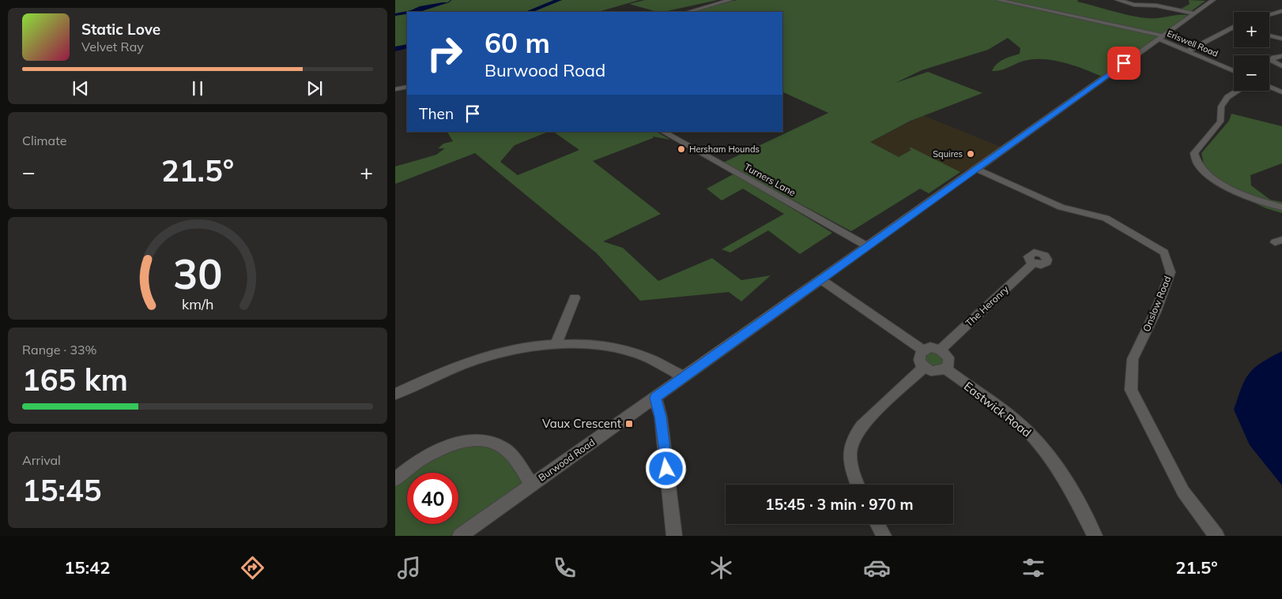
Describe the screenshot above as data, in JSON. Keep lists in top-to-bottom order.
{
  "streets": {
    "street": [
      "Eriswell Road",
      "Turners Lane",
      "Onslow Road",
      "The Heronry",
      "Eastwick Road",
      "Burwood Road"
    ]
  },
  "crossings": [
    ["Eriswell Road", "Burwood Road"],
    ["Turners Lane", "Burwood Road"],
    ["Onslow Road", "Burwood Road"],
    ["The Heronry", "Eastwick Road"]
  ],
  "places": {
    "other": ["Hersham Hounds", "Squires"],
    "transit": ["Vaux Crescent"]
  },
  "page": {
    "map_buttons": ["+", "−"],
    "turn": ["60 m", "Burwood Road"],
    "song": ["Static Love", "Velvet Ray"],
    "then": "Then",
    "tile": [
      "Climate",
      ["Range · 33%", "165 km"],
      ["Arrival", "15:45"]
    ],
    "heat": ["−", "21.5°", "+"],
    "limit": "40",
    "trip": "15:45 · 3 min · 970 m",
    "tabs": ["15:42", "21.5°"],
    "gauge": ["30", "km/h"]
  }
}
